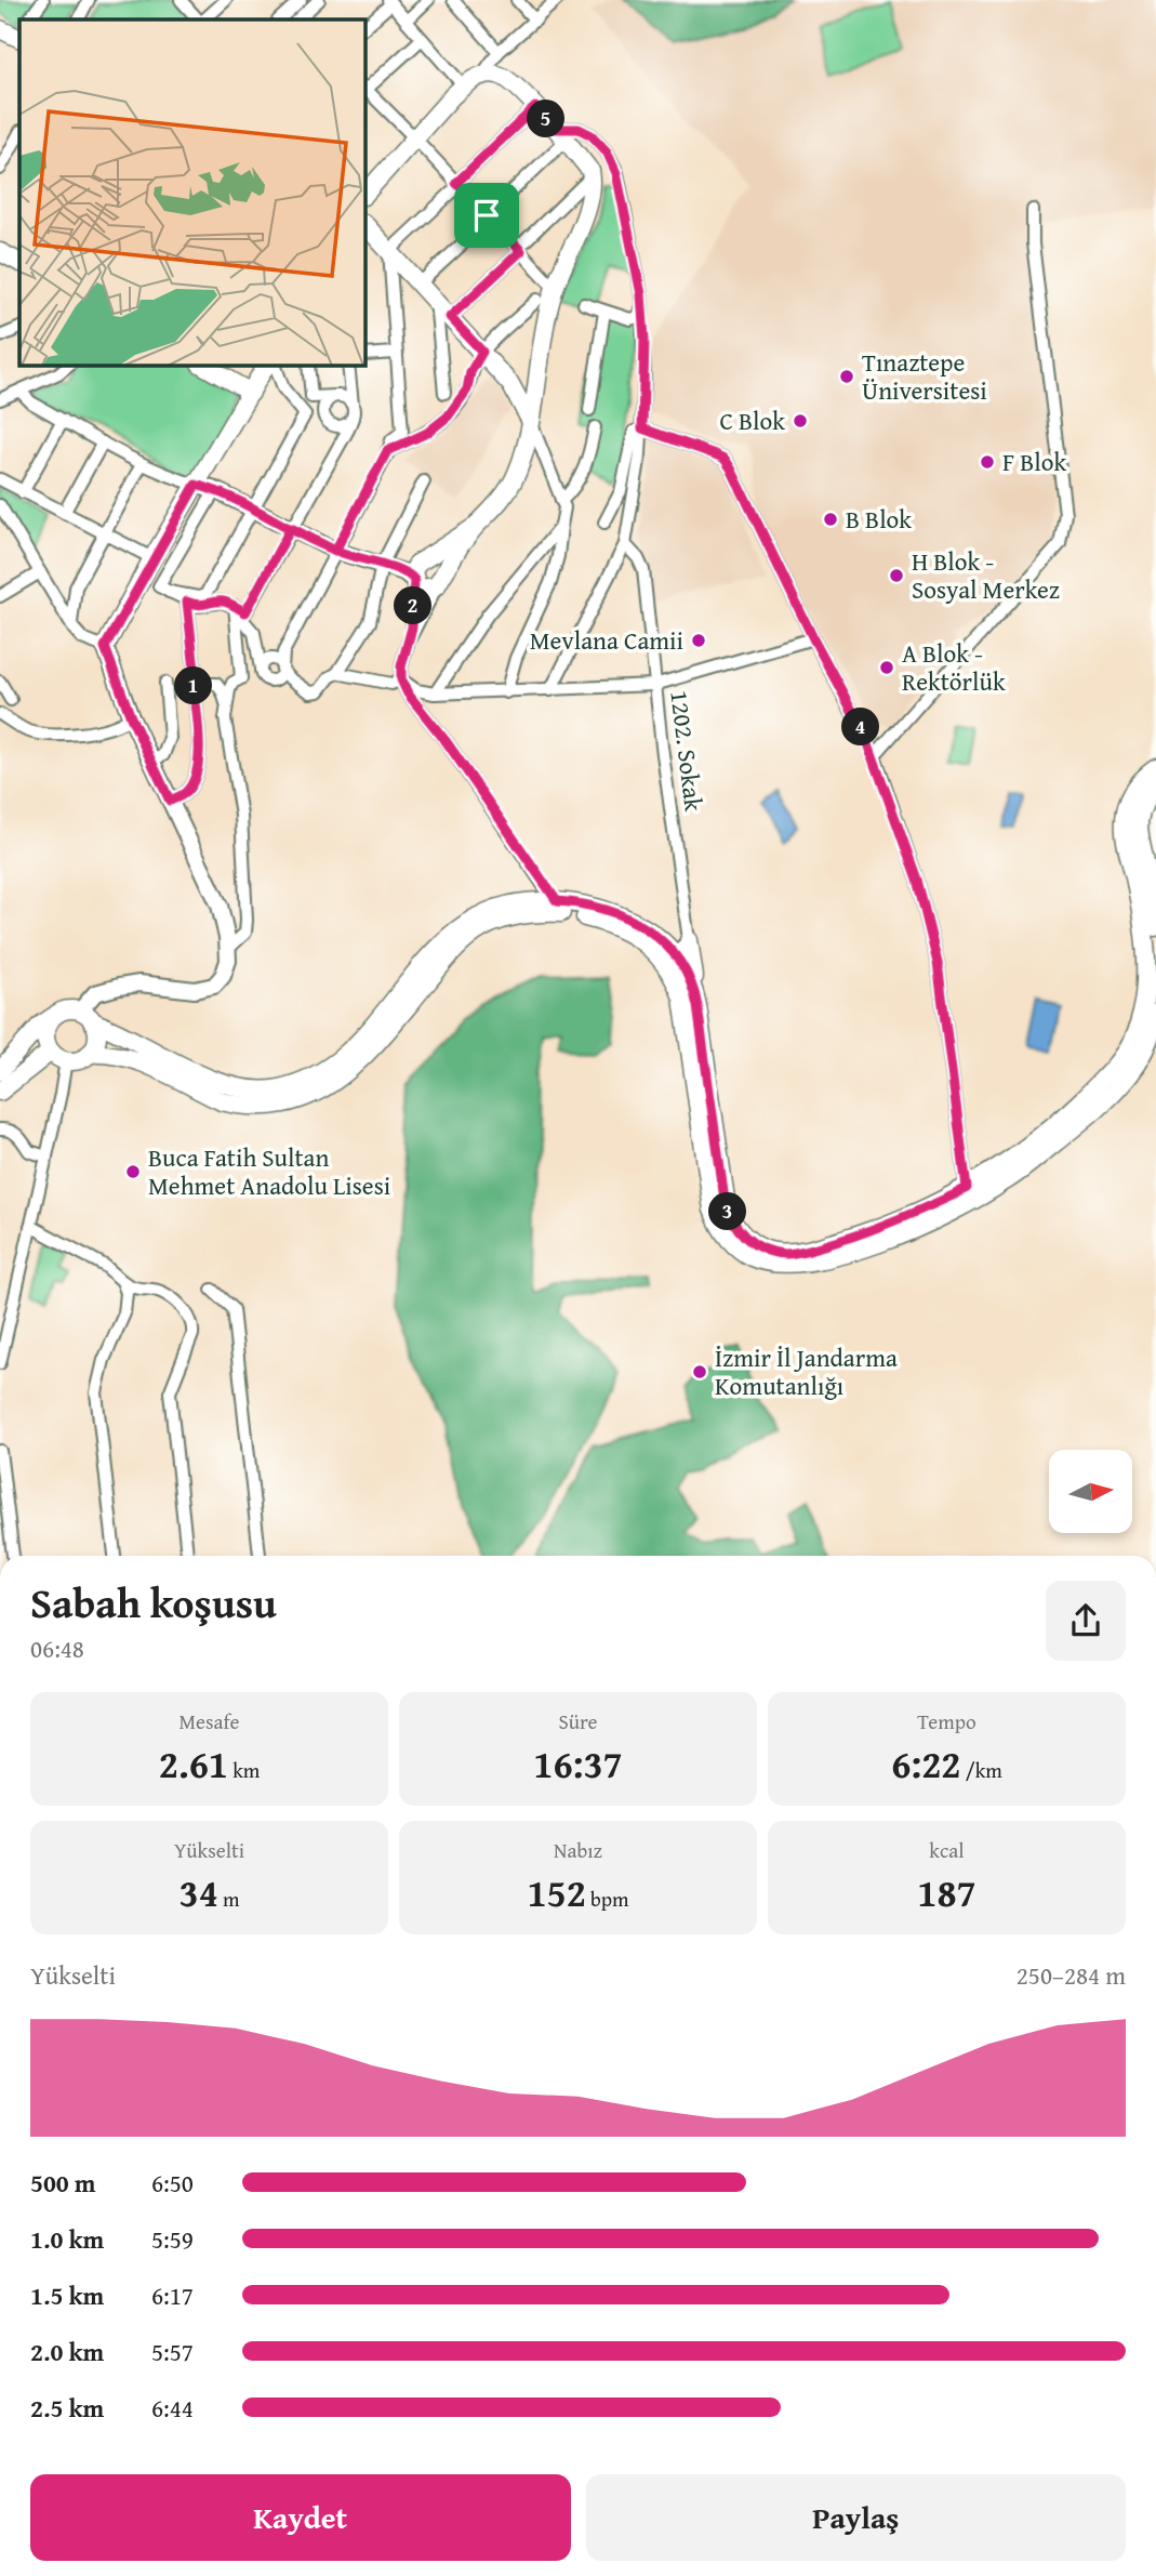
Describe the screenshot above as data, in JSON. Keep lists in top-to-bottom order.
{
  "streets": {
    "street": ["1202. Sokak"]
  },
  "places": [
    "Tınaztepe Üniversitesi",
    "C Blok",
    "F Blok",
    "B Blok",
    "H Blok - Sosyal Merkez",
    "Mevlana Camii",
    "A Blok - Rektörlük",
    "Buca Fatih Sultan Mehmet Anadolu Lisesi",
    "İzmir İl Jandarma Komutanlığı"
  ],
  "north": "right",
  "page": {
    "pins": [
      "5",
      "2",
      "1",
      "4",
      "3"
    ],
    "heading": ["Sabah koşusu", "06:48"],
    "stats": [
      ["Mesafe", "2.61 km"],
      ["Süre", "16:37"],
      ["Tempo", "6:22 /km"],
      ["Yükselti", "34 m"],
      ["Nabız", "152 bpm"],
      ["kcal", "187"]
    ],
    "chart": ["Yükselti", "250–284 m"],
    "list": [
      {
        "name": "500 m",
        "note": "6:50"
      },
      {
        "name": "1.0 km",
        "note": "5:59"
      },
      {
        "name": "1.5 km",
        "note": "6:17"
      },
      {
        "name": "2.0 km",
        "note": "5:57"
      },
      {
        "name": "2.5 km",
        "note": "6:44"
      }
    ],
    "buttons": ["Kaydet", "Paylaş"]
  }
}
